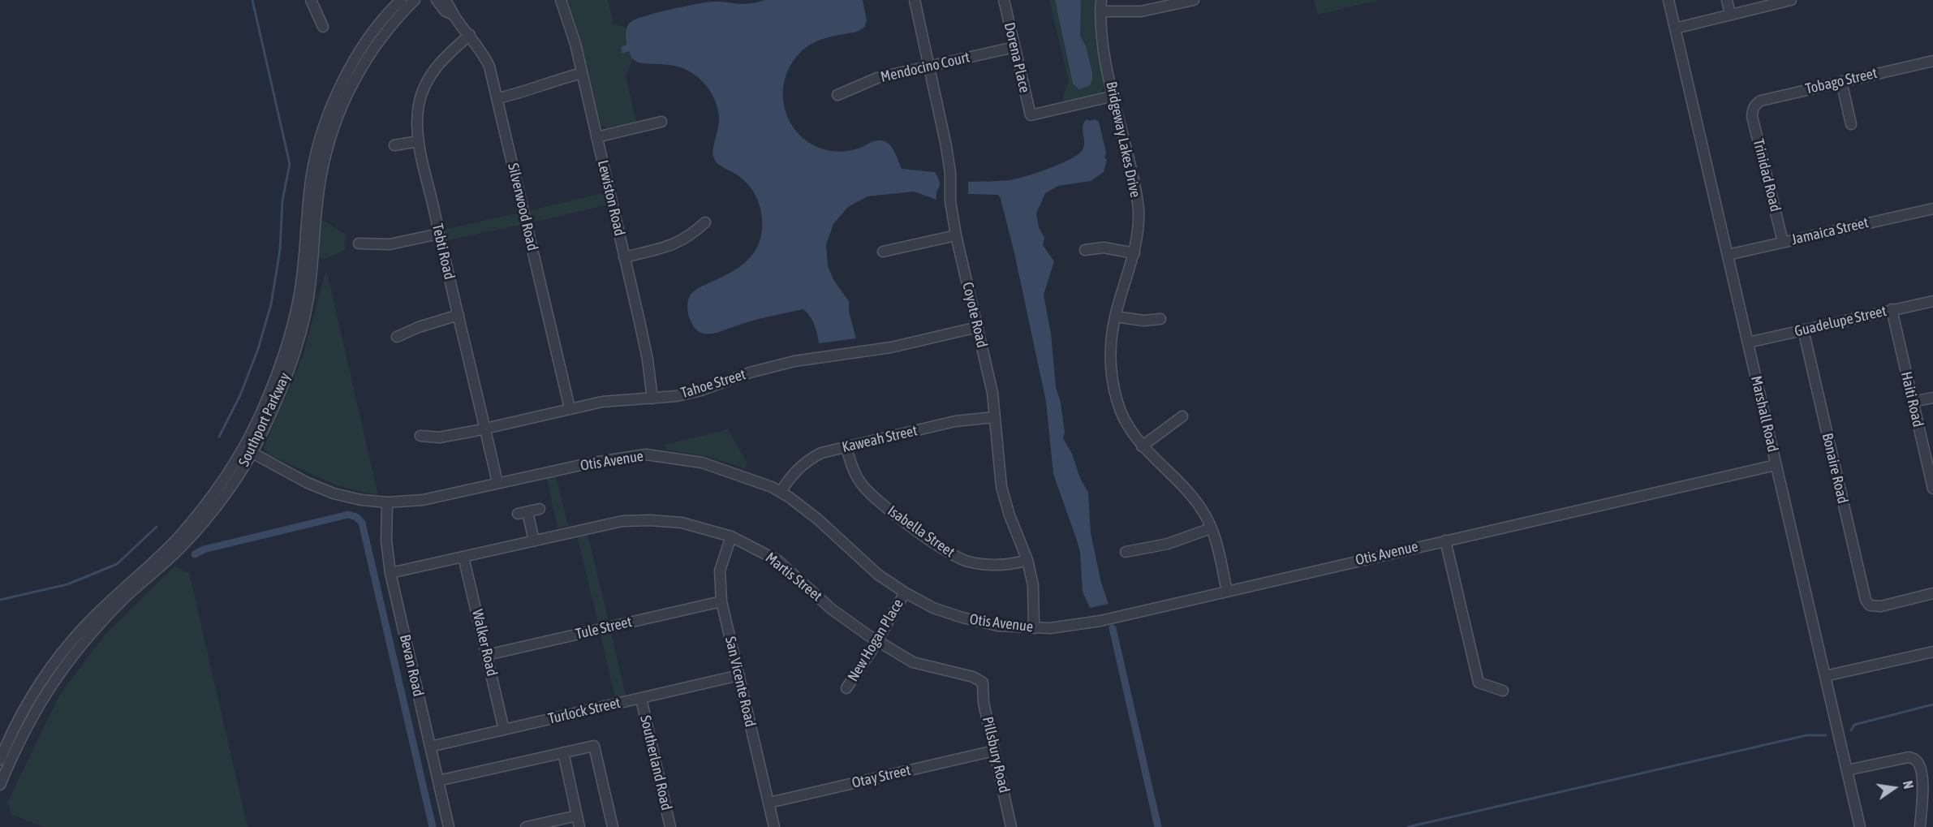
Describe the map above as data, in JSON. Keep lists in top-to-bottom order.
{
  "streets": {
    "street": [
      "Dorena Place",
      "Mendocino Court",
      "Tobago Street",
      "Bridgeway Lakes Drive",
      "Trinidad Road",
      "Lewiston Road",
      "Silverwood Road",
      "Jamaica Street",
      "Tebti Road",
      "Coyote Road",
      "Guadelupe Street",
      "Tahoe Street",
      "Haiti Road",
      "Marshall Road",
      "Southport Parkway",
      "Kaweah Street",
      "Otis Avenue",
      "Bonaire Road",
      "Isabella Street",
      "Martis Street",
      "Tule Street",
      "New Hogan Place",
      "Walker Road",
      "Bevan Road",
      "San Vicente Road",
      "Turlock Street",
      "Pillsbury Road",
      "Southerland Road",
      "Otay Street"
    ]
  },
  "crossings": [
    ["Dorena Place", "Mendocino Court"],
    ["Dorena Place", "Bridgeway Lakes Drive"],
    ["Mendocino Court", "Coyote Road"],
    ["Tobago Street", "Trinidad Road"],
    ["Bridgeway Lakes Drive", "Otis Avenue"],
    ["Trinidad Road", "Jamaica Street"],
    ["Lewiston Road", "Tahoe Street"],
    ["Silverwood Road", "Tebti Road"],
    ["Silverwood Road", "Tahoe Street"],
    ["Jamaica Street", "Marshall Road"],
    ["Tebti Road", "Tahoe Street"],
    ["Tebti Road", "Otis Avenue"],
    ["Coyote Road", "Tahoe Street"],
    ["Coyote Road", "Kaweah Street"],
    ["Coyote Road", "Otis Avenue"],
    ["Coyote Road", "Isabella Street"],
    ["Guadelupe Street", "Haiti Road"],
    ["Guadelupe Street", "Marshall Road"],
    ["Guadelupe Street", "Bonaire Road"],
    ["Marshall Road", "Otis Avenue"],
    ["Southport Parkway", "Otis Avenue"],
    ["Kaweah Street", "Otis Avenue"],
    ["Kaweah Street", "Isabella Street"],
    ["Otis Avenue", "New Hogan Place"],
    ["Otis Avenue", "Bevan Road"],
    ["Martis Street", "New Hogan Place"],
    ["Martis Street", "Walker Road"],
    ["Martis Street", "Bevan Road"],
    ["Martis Street", "San Vicente Road"],
    ["Martis Street", "Pillsbury Road"],
    ["Tule Street", "Walker Road"],
    ["Tule Street", "San Vicente Road"],
    ["Walker Road", "Turlock Street"],
    ["Bevan Road", "Turlock Street"],
    ["San Vicente Road", "Turlock Street"],
    ["San Vicente Road", "Otay Street"],
    ["Turlock Street", "Southerland Road"],
    ["Pillsbury Road", "Otay Street"]
  ],
  "north": "right"
}
